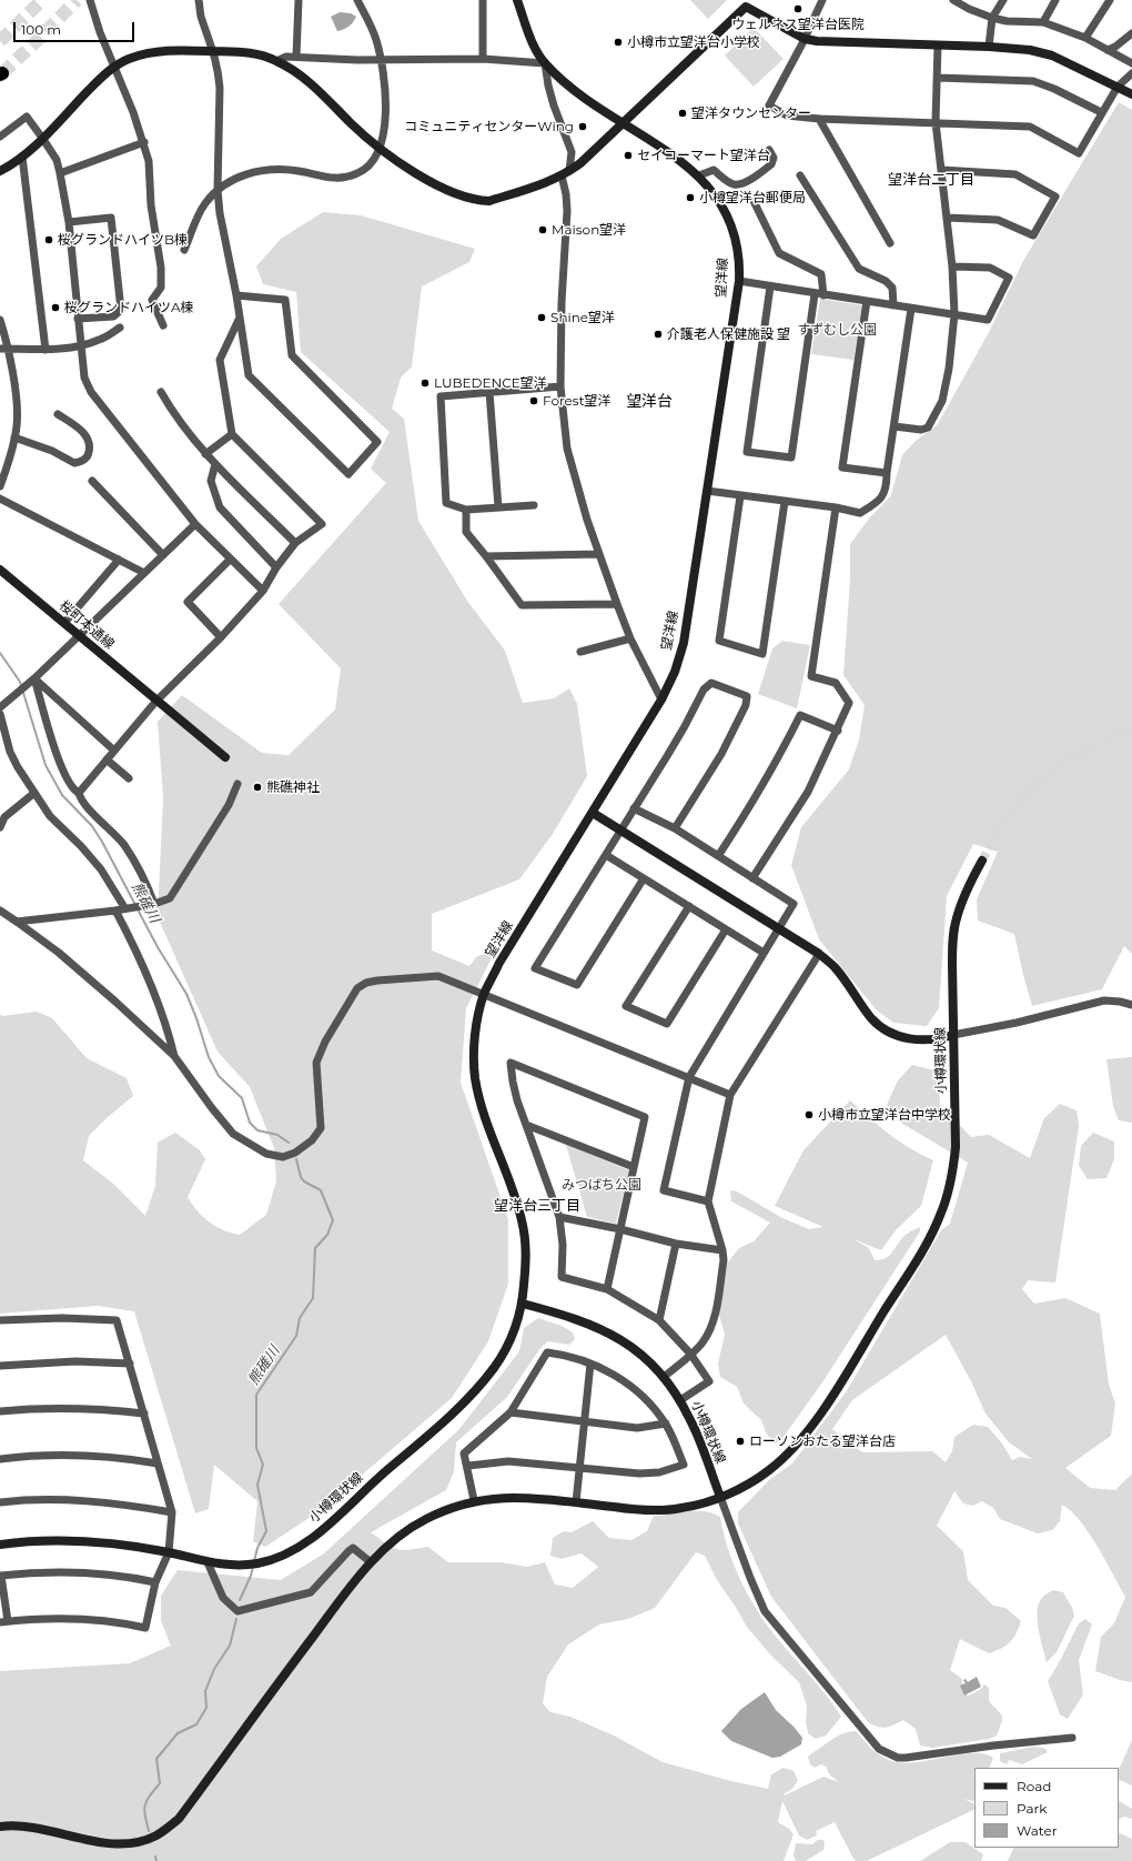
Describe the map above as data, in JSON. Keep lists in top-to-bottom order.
{
  "streets": {
    "street": ["望洋線", "桜町本通線", "小樽環状線"]
  },
  "crossings": [
    ["望洋線", "小樽環状線"]
  ],
  "districts": ["望洋台二丁目", "望洋台", "望洋台三丁目"],
  "water": ["熊碓川"],
  "parks": ["すずむし公園", "みつばち公園"],
  "places": [
    "ウェルネス望洋台医院",
    "小樽市立望洋台小学校",
    "望洋タウンセンター",
    "コミュニティセンターWing",
    "セイコーマート望洋台",
    "小樽望洋台郵便局",
    "Maison望洋",
    "桜グランドハイツB棟",
    "桜グランドハイツA棟",
    "Shine望洋",
    "介護老人保健施設 望",
    "LUBEDENCE望洋",
    "Forest望洋",
    "熊礁神社",
    "小樽市立望洋台中学校",
    "ローソンおたる望洋台店"
  ],
  "legend": ["Road", "Park", "Water"],
  "scale_bar": "100 m"
}
